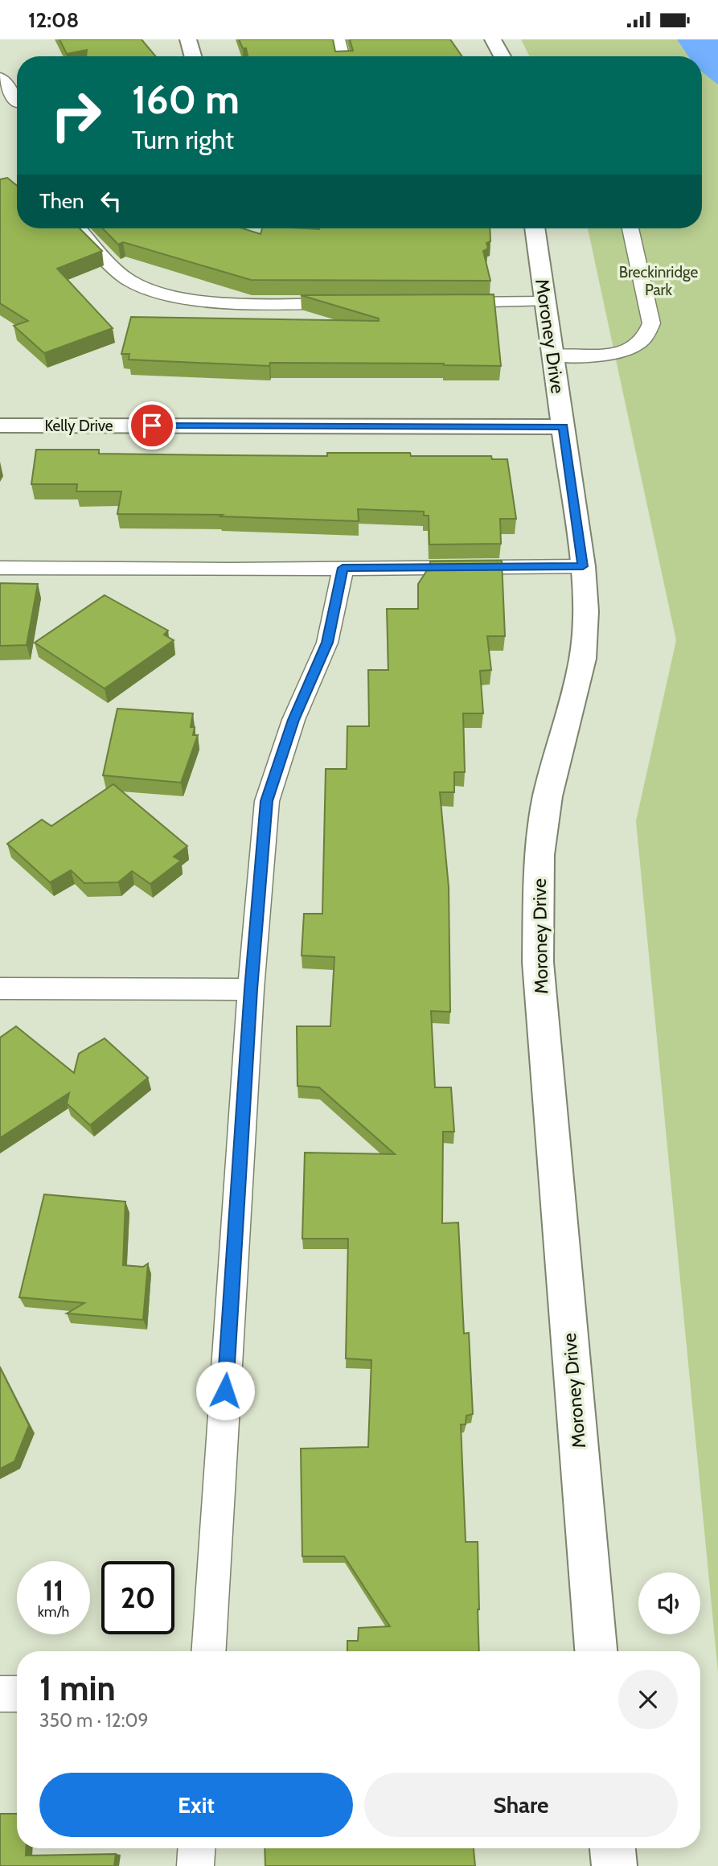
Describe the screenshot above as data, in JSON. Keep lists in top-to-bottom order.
{
  "streets": {
    "street": ["Moroney Drive", "Kelly Drive"]
  },
  "crossings": [
    ["Moroney Drive", "Kelly Drive"]
  ],
  "parks": ["Breckinridge Park"],
  "page": {
    "status": "12:08",
    "turn": ["160 m", "Turn right"],
    "then": "Then",
    "speed": "11 km/h",
    "limit": "20",
    "heading": ["1 min", "350 m · 12:09"],
    "buttons": ["Exit", "Share"]
  }
}
